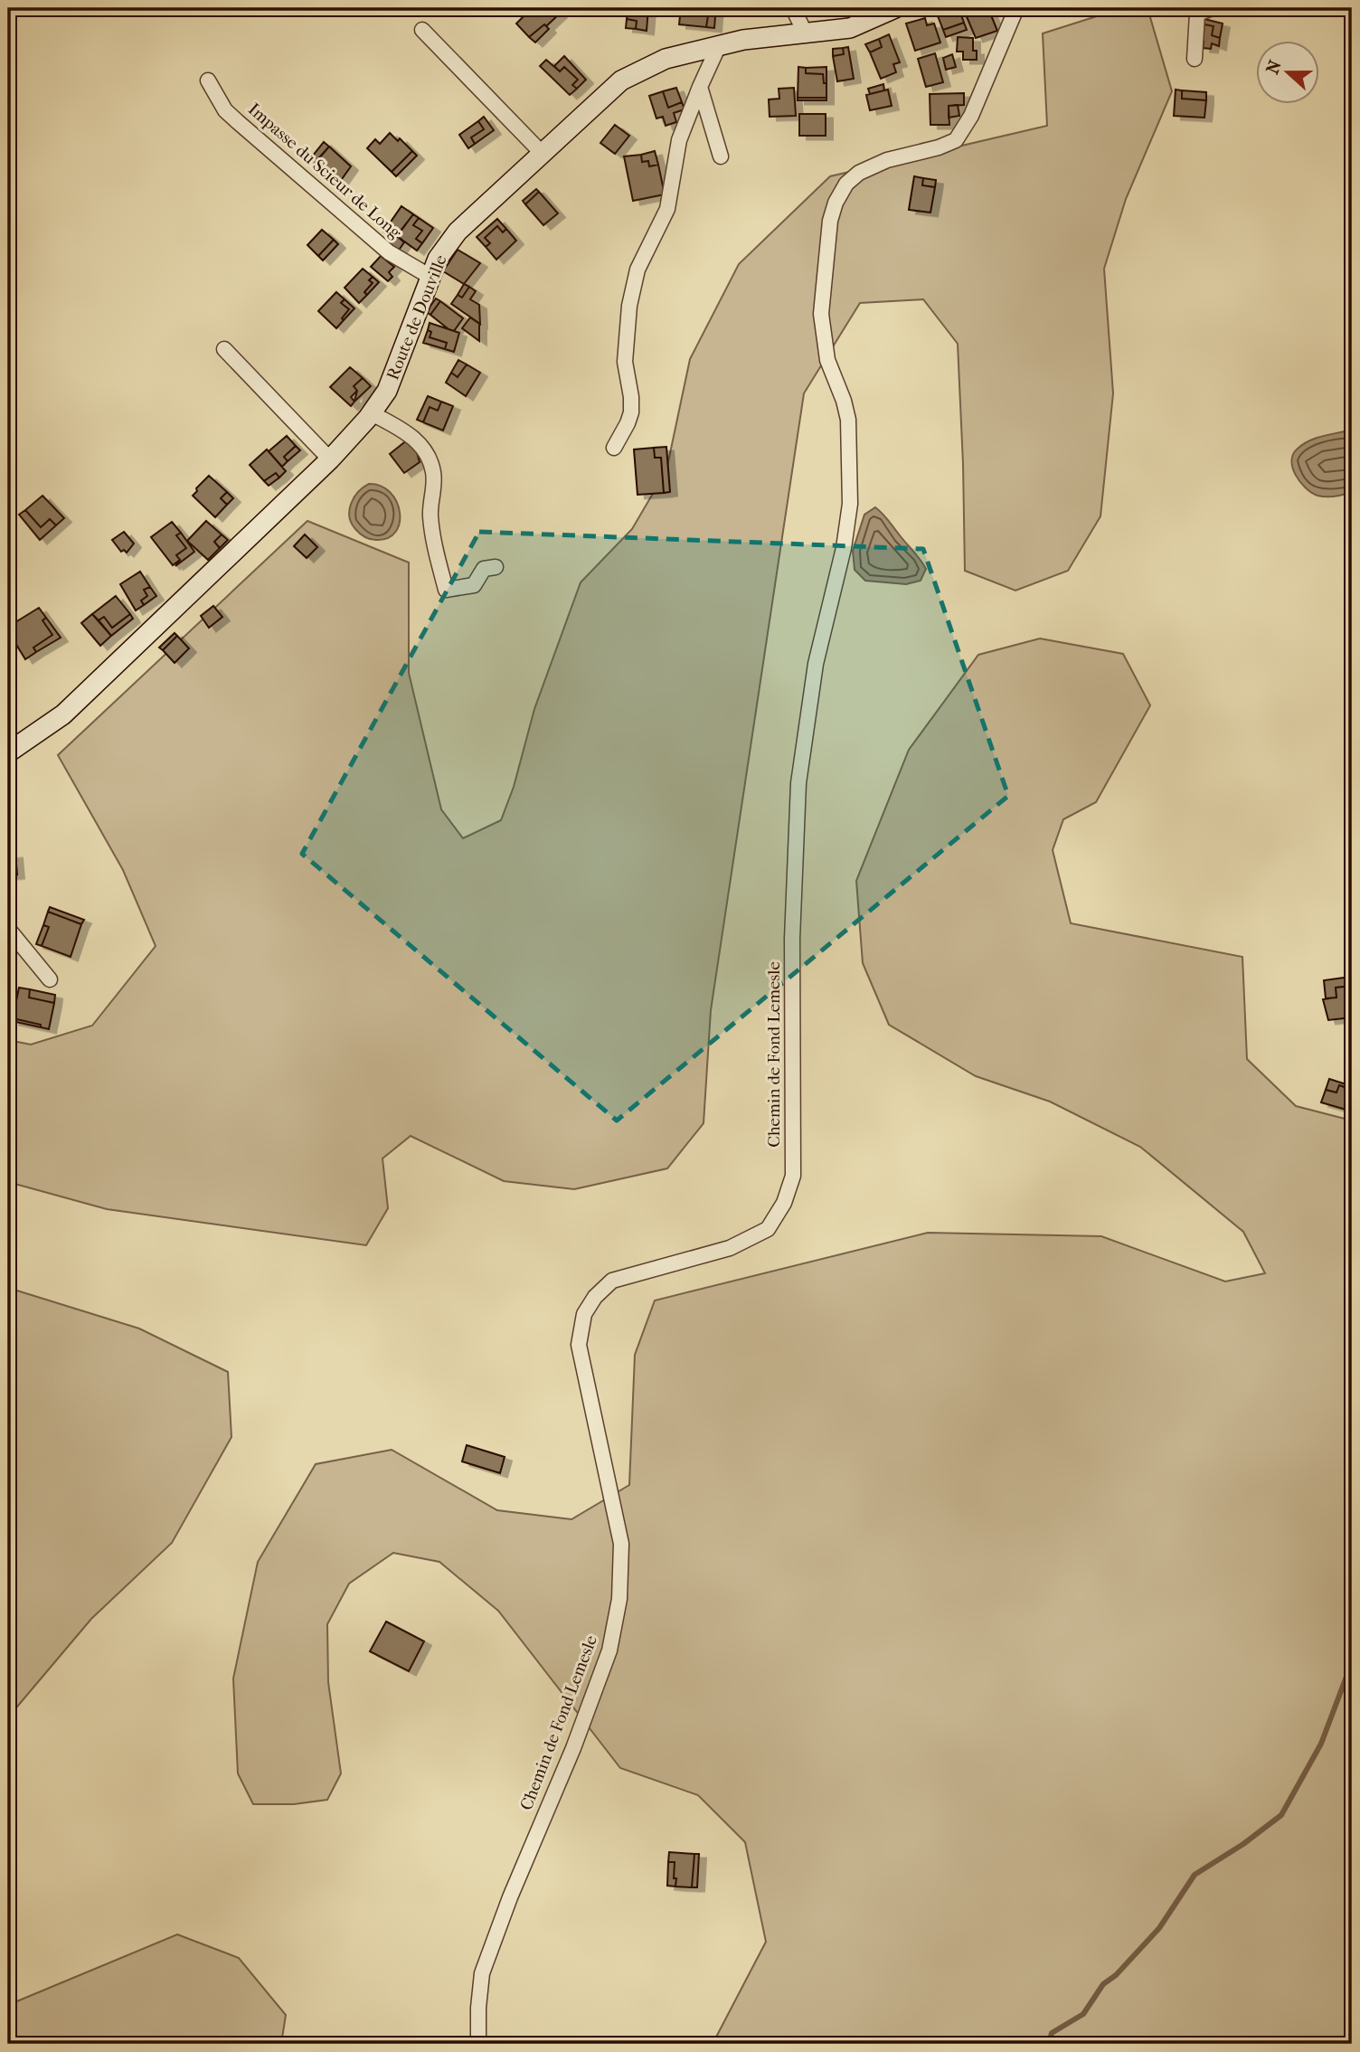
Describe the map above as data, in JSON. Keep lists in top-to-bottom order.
{
  "streets": {
    "main road": ["Route de Douville"],
    "street": ["Impasse du Scieur de Long", "Chemin de Fond Lemesle"]
  },
  "crossings": [
    ["Impasse du Scieur de Long", "Route de Douville"]
  ],
  "north": "left"
}
